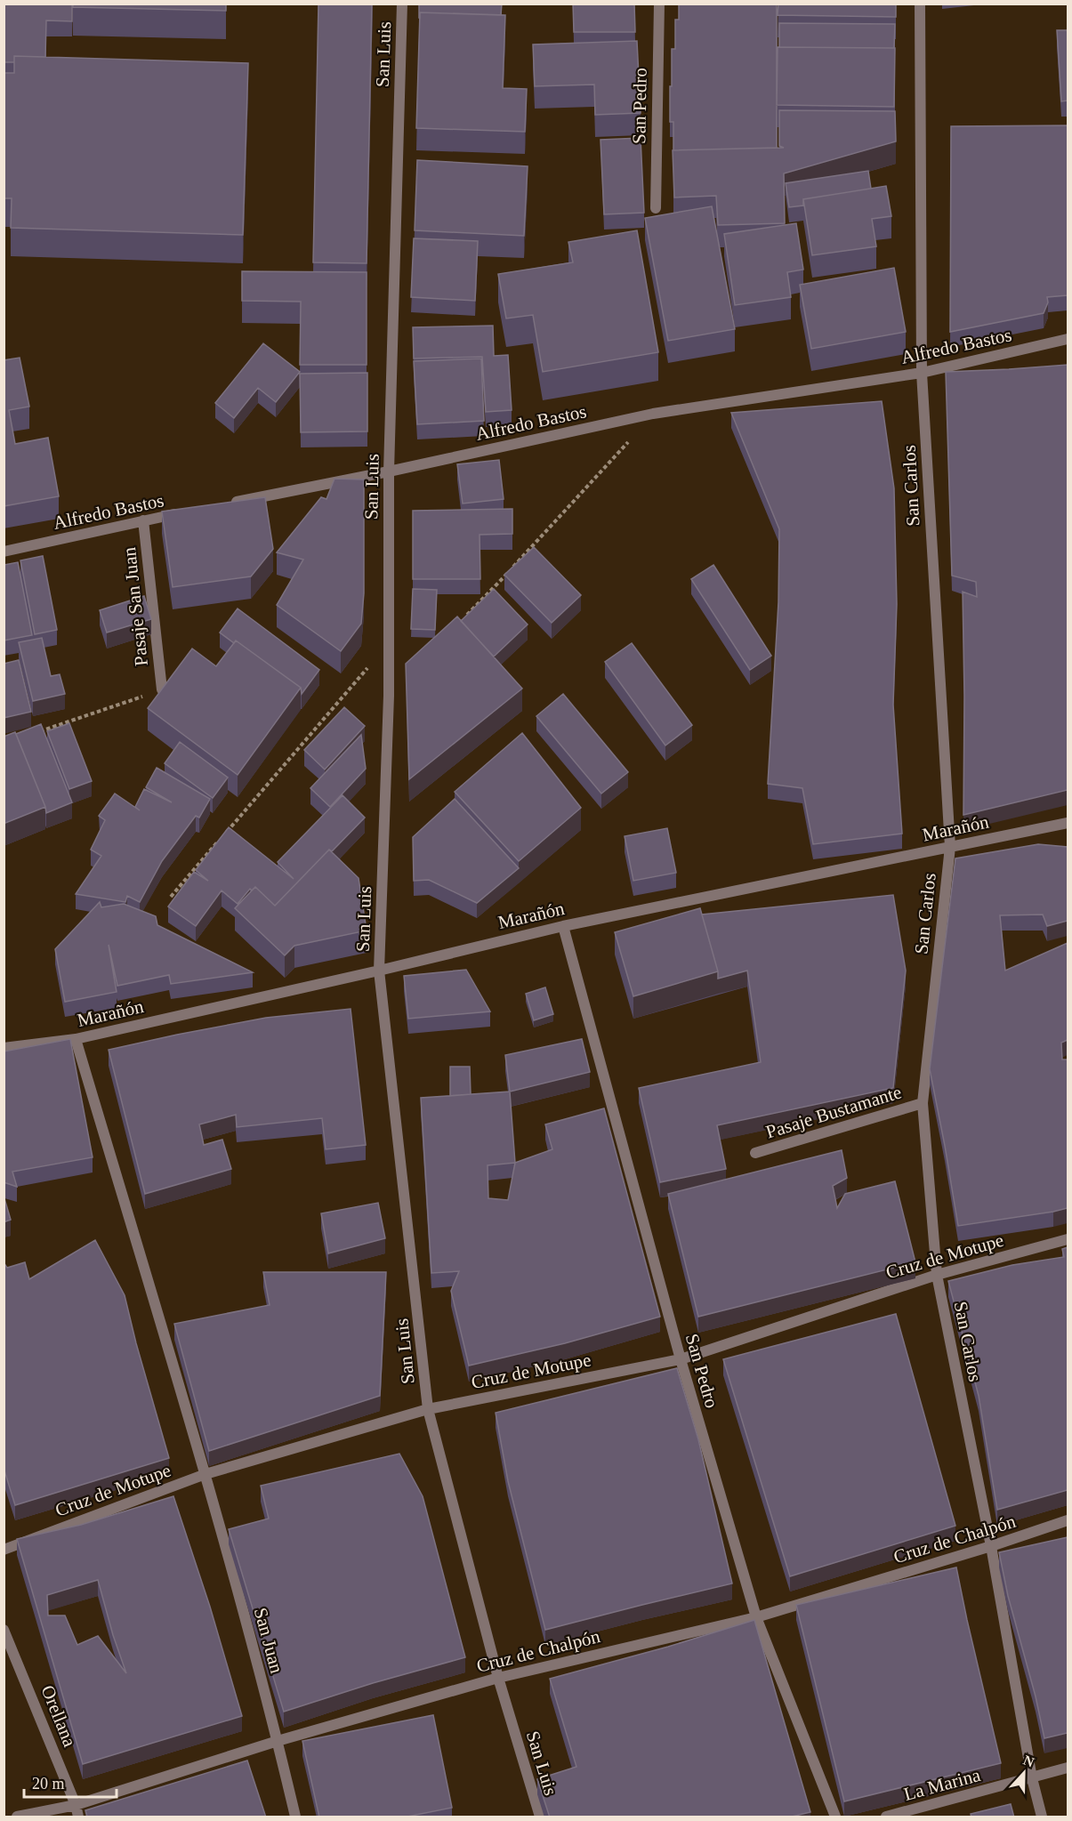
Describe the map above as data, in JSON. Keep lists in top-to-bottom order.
{
  "streets": {
    "street": [
      "San Luis",
      "San Pedro",
      "Alfredo Bastos",
      "San Carlos",
      "Pasaje San Juan",
      "Marañón",
      "Pasaje Bustamante",
      "Cruz de Motupe",
      "Cruz de Chalpón",
      "San Juan",
      "Orellana",
      "La Marina"
    ]
  },
  "crossings": [
    ["San Luis", "Alfredo Bastos"],
    ["San Luis", "Marañón"],
    ["San Luis", "Cruz de Motupe"],
    ["San Luis", "Cruz de Chalpón"],
    ["San Pedro", "Marañón"],
    ["San Pedro", "Cruz de Motupe"],
    ["San Pedro", "Cruz de Chalpón"],
    ["Alfredo Bastos", "San Carlos"],
    ["Alfredo Bastos", "Pasaje San Juan"],
    ["San Carlos", "Marañón"],
    ["San Carlos", "Pasaje Bustamante"],
    ["San Carlos", "Cruz de Motupe"],
    ["San Carlos", "Cruz de Chalpón"],
    ["San Carlos", "La Marina"],
    ["Marañón", "San Juan"],
    ["Cruz de Motupe", "San Juan"],
    ["Cruz de Chalpón", "San Juan"],
    ["Cruz de Chalpón", "Orellana"]
  ],
  "scale_bar": "20 m",
  "north": "top"
}
